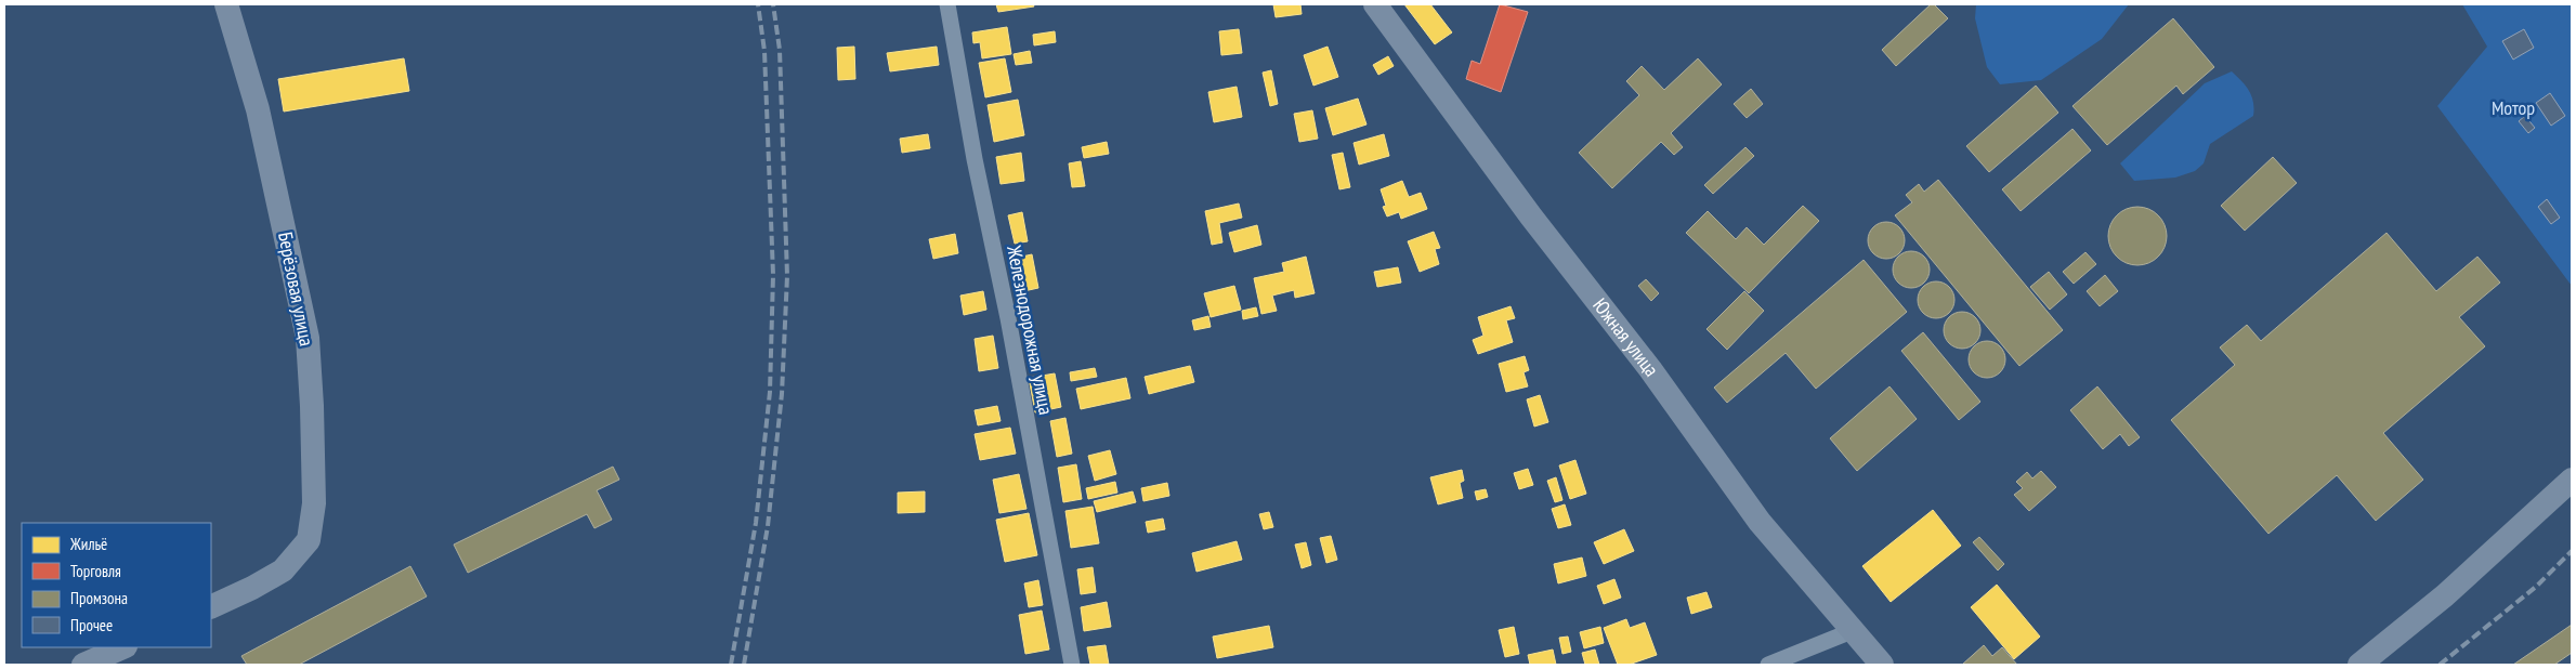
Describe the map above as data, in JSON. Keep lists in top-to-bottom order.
{
  "streets": {
    "street": ["Берёзовая улица", "Железнодорожная улица", "Южная улица"]
  },
  "parks": ["Мотор"],
  "legend": [
    "Жильё",
    "Торговля",
    "Промзона",
    "Прочее"
  ]
}
